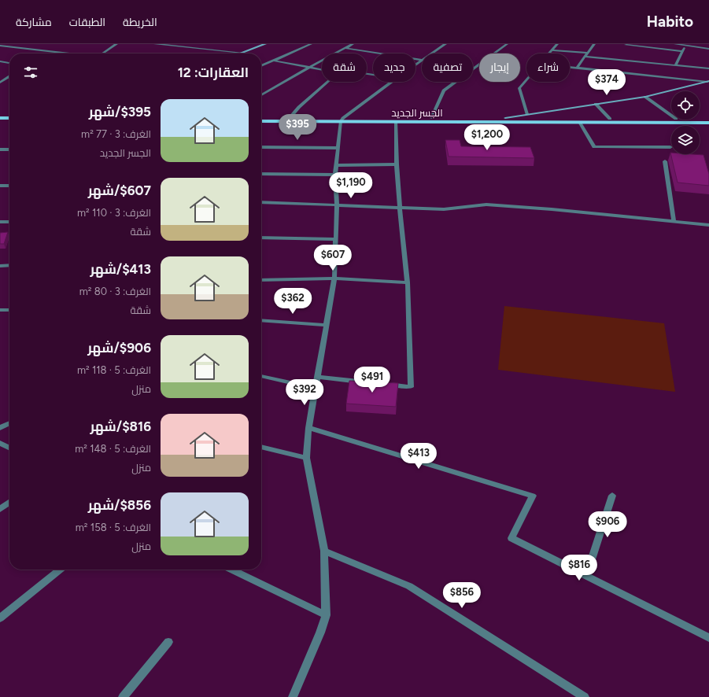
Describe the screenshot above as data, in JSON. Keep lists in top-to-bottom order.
{
  "streets": {
    "main road": ["الجسر الجديد"]
  },
  "page": {
    "header": "Habito",
    "nav": ["الخريطة", "الطبقات", "مشاركة"],
    "chip": [
      "شراء",
      "إيجار",
      "تصفية",
      "جديد",
      "شقة"
    ],
    "heading": "العقارات: 12",
    "price": [
      "$374",
      "$395",
      "$1,200",
      "$1,190",
      "$607",
      "$362",
      "$491",
      "$392",
      "$413",
      "$906",
      "$816",
      "$856"
    ],
    "list": [
      {
        "name": "$395/شهر",
        "note": "الغرف: 3 · 77 m² · الجسر الجديد"
      },
      {
        "name": "$607/شهر",
        "note": "الغرف: 3 · 110 m² · شقة"
      },
      {
        "name": "$413/شهر",
        "note": "الغرف: 3 · 80 m² · شقة"
      },
      {
        "name": "$906/شهر",
        "note": "الغرف: 5 · 118 m² · منزل"
      },
      {
        "name": "$816/شهر",
        "note": "الغرف: 5 · 148 m² · منزل"
      },
      {
        "name": "$856/شهر",
        "note": "الغرف: 5 · 158 m² · منزل"
      }
    ]
  }
}
